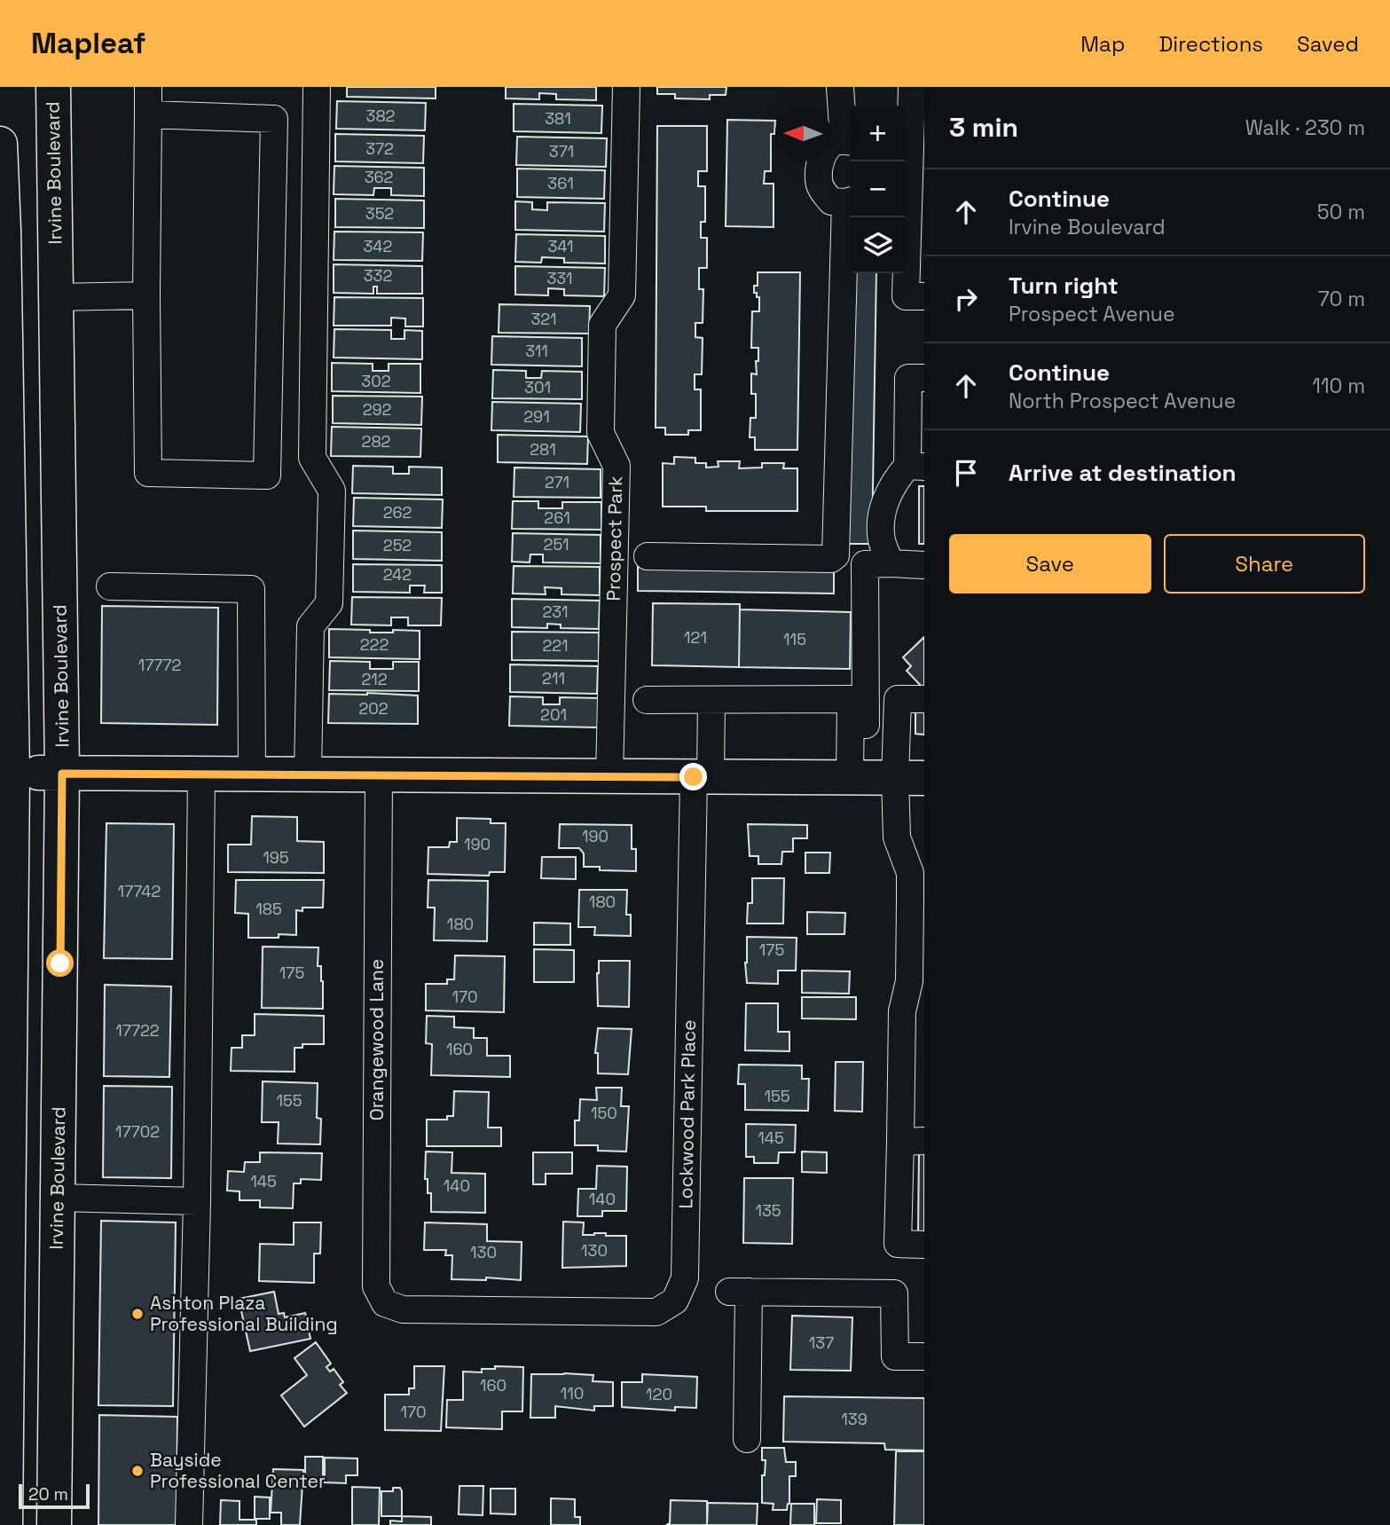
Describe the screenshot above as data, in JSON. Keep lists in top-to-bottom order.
{
  "streets": {
    "main road": ["Irvine Boulevard"],
    "street": ["Prospect Park", "Orangewood Lane", "Lockwood Park Place"]
  },
  "crossings": [
    ["Orangewood Lane", "Lockwood Park Place"]
  ],
  "places": ["Ashton Plaza Professional Building", "Bayside Professional Center"],
  "house_numbers": [
    "382",
    "381",
    "372",
    "371",
    "362",
    "361",
    "352",
    "342",
    "341",
    "332",
    "331",
    "321",
    "311",
    "302",
    "301",
    "292",
    "291",
    "282",
    "281",
    "271",
    "262",
    "261",
    "251",
    "252",
    "242",
    "231",
    "121",
    "115",
    "222",
    "221",
    "17772",
    "211",
    "212",
    "202",
    "201",
    "190",
    "190",
    "195",
    "17742",
    "180",
    "185",
    "180",
    "175",
    "175",
    "170",
    "17722",
    "160",
    "155",
    "155",
    "150",
    "17702",
    "145",
    "145",
    "140",
    "140",
    "135",
    "130",
    "130",
    "137",
    "160",
    "110",
    "120",
    "170",
    "139"
  ],
  "scale_bar": "20 m",
  "north": "left",
  "page": {
    "header": "Mapleaf",
    "nav": ["Map", "Directions", "Saved"],
    "heading": ["3 min", "Walk · 230 m"],
    "map_buttons": ["+", "−"],
    "list": [
      ["Continue", "Irvine Boulevard", "50 m"],
      ["Turn right", "Prospect Avenue", "70 m"],
      ["Continue", "North Prospect Avenue", "110 m"],
      "Arrive at destination"
    ],
    "buttons": ["Save", "Share"],
    "scale": "20 m"
  }
}
